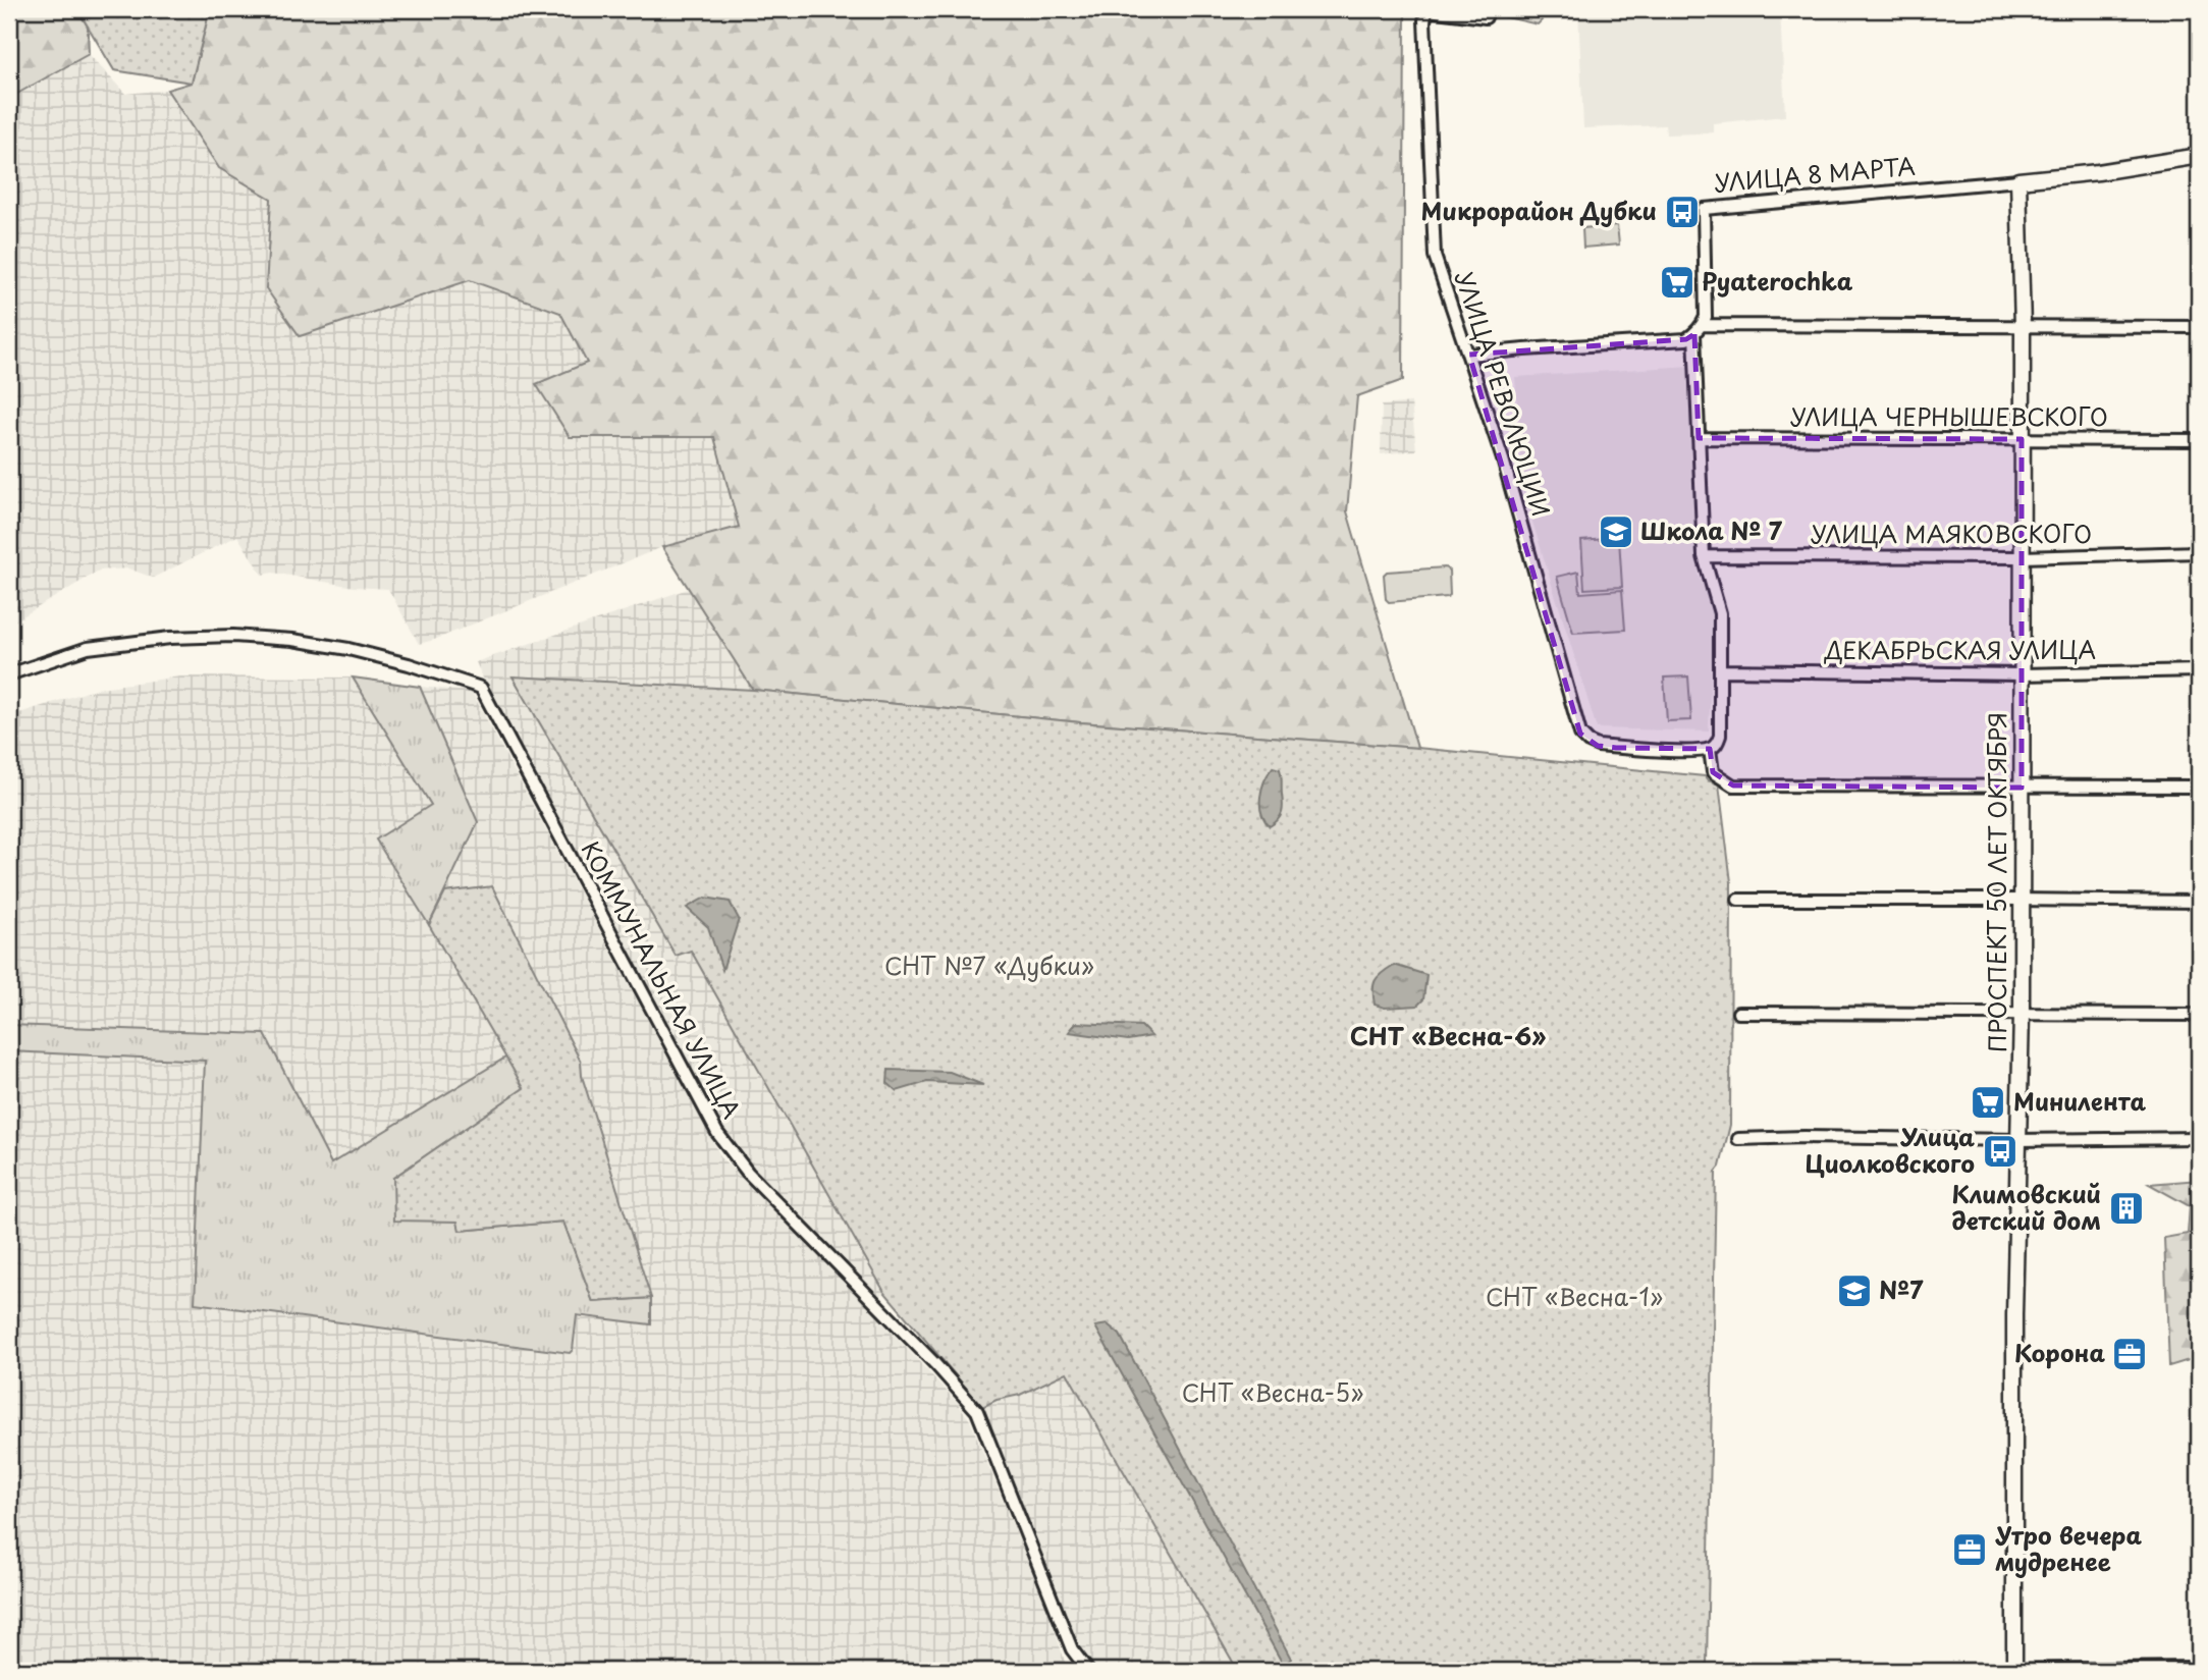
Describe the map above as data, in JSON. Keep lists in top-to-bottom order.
{
  "streets": {
    "main road": ["УЛИЦА 8 МАРТА", "ПРОСПЕКТ 50 ЛЕТ ОКТЯБРЯ"],
    "street": [
      "УЛИЦА РЕВОЛЮЦИИ",
      "УЛИЦА ЧЕРНЫШЕВСКОГО",
      "УЛИЦА МАЯКОВСКОГО",
      "ДЕКАБРЬСКАЯ УЛИЦА",
      "КОММУНАЛЬНАЯ УЛИЦА"
    ]
  },
  "crossings": [
    ["УЛИЦА 8 МАРТА", "ПРОСПЕКТ 50 ЛЕТ ОКТЯБРЯ"],
    ["УЛИЦА ЧЕРНЫШЕВСКОГО", "ПРОСПЕКТ 50 ЛЕТ ОКТЯБРЯ"],
    ["УЛИЦА МАЯКОВСКОГО", "ПРОСПЕКТ 50 ЛЕТ ОКТЯБРЯ"],
    ["ДЕКАБРЬСКАЯ УЛИЦА", "ПРОСПЕКТ 50 ЛЕТ ОКТЯБРЯ"]
  ],
  "districts": ["СНТ «Весна-6»"],
  "parks": ["СНТ №7 «Дубки»", "СНТ «Весна-1»", "СНТ «Весна-5»"],
  "places": {
    "bus stop": ["Микрорайон Дубки", "Улица Циолковского"],
    "supermarket": ["Pyaterochka", "Минилента"],
    "school or university": ["Школа № 7", "№7"],
    "building": ["Климовский детский дом"],
    "office": ["Корона", "Утро вечера мудренее"]
  }
}
